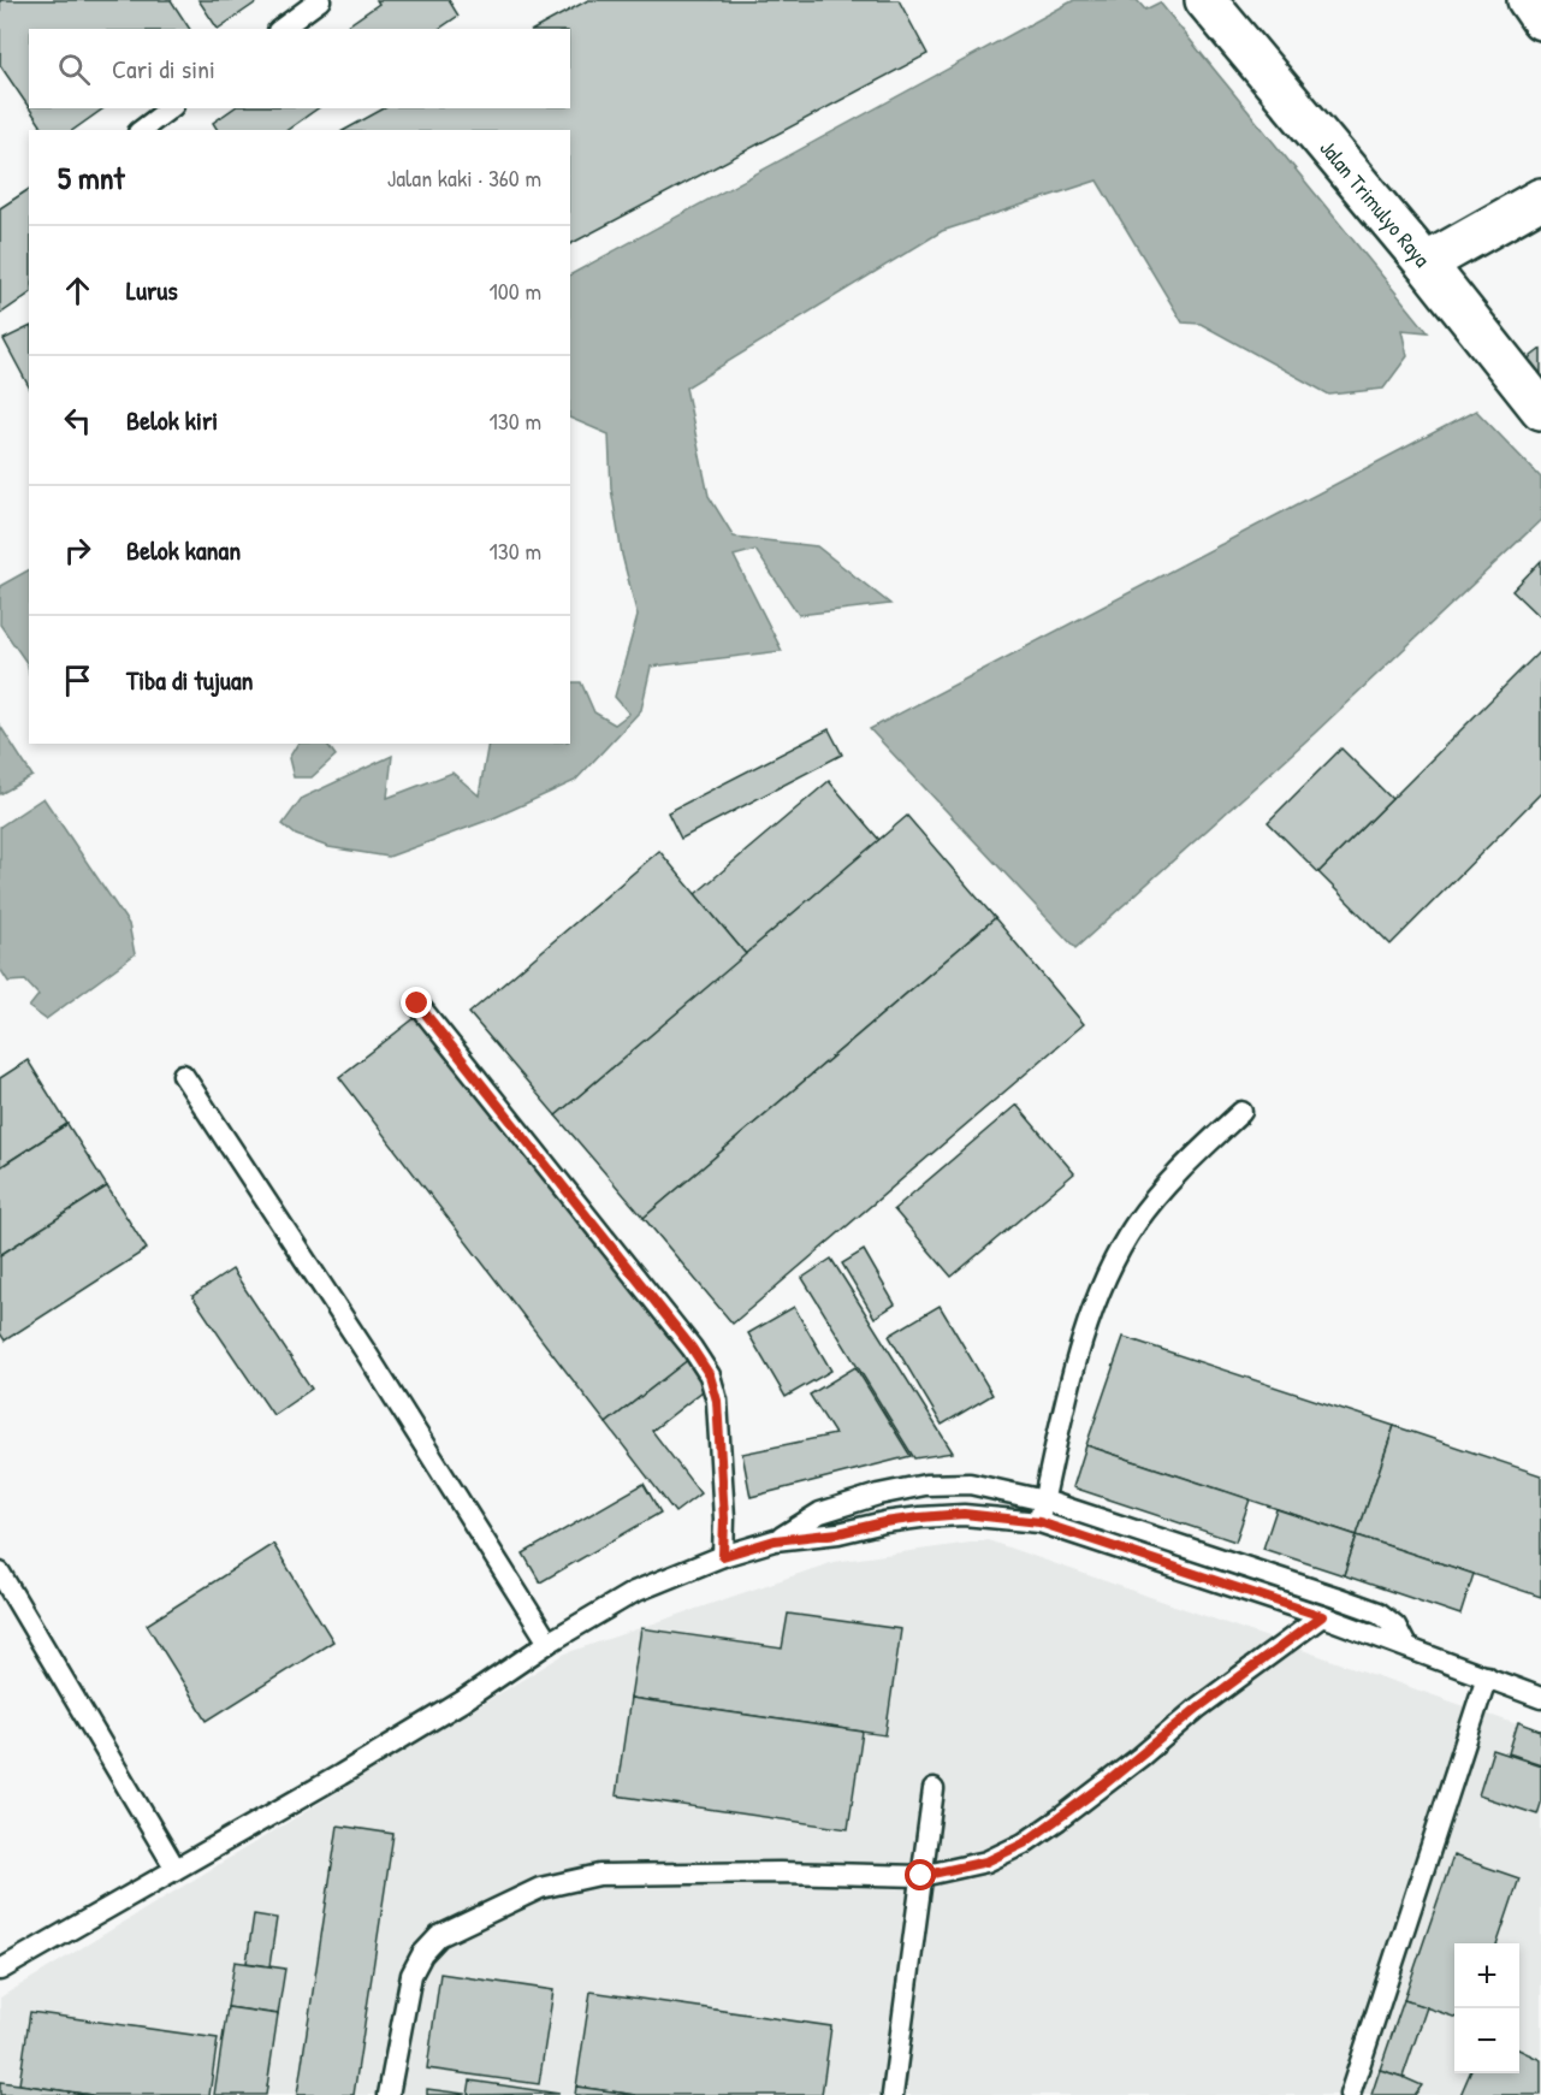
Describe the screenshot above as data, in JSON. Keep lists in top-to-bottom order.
{
  "streets": {
    "street": ["Jalan Trimulyo Raya"]
  },
  "page": {
    "search": "Cari di sini",
    "heading": ["5 mnt", "Jalan kaki · 360 m"],
    "list": [
      ["Lurus", "100 m"],
      ["Belok kiri", "130 m"],
      ["Belok kanan", "130 m"],
      "Tiba di tujuan"
    ],
    "map_buttons": ["+", "−"]
  }
}
